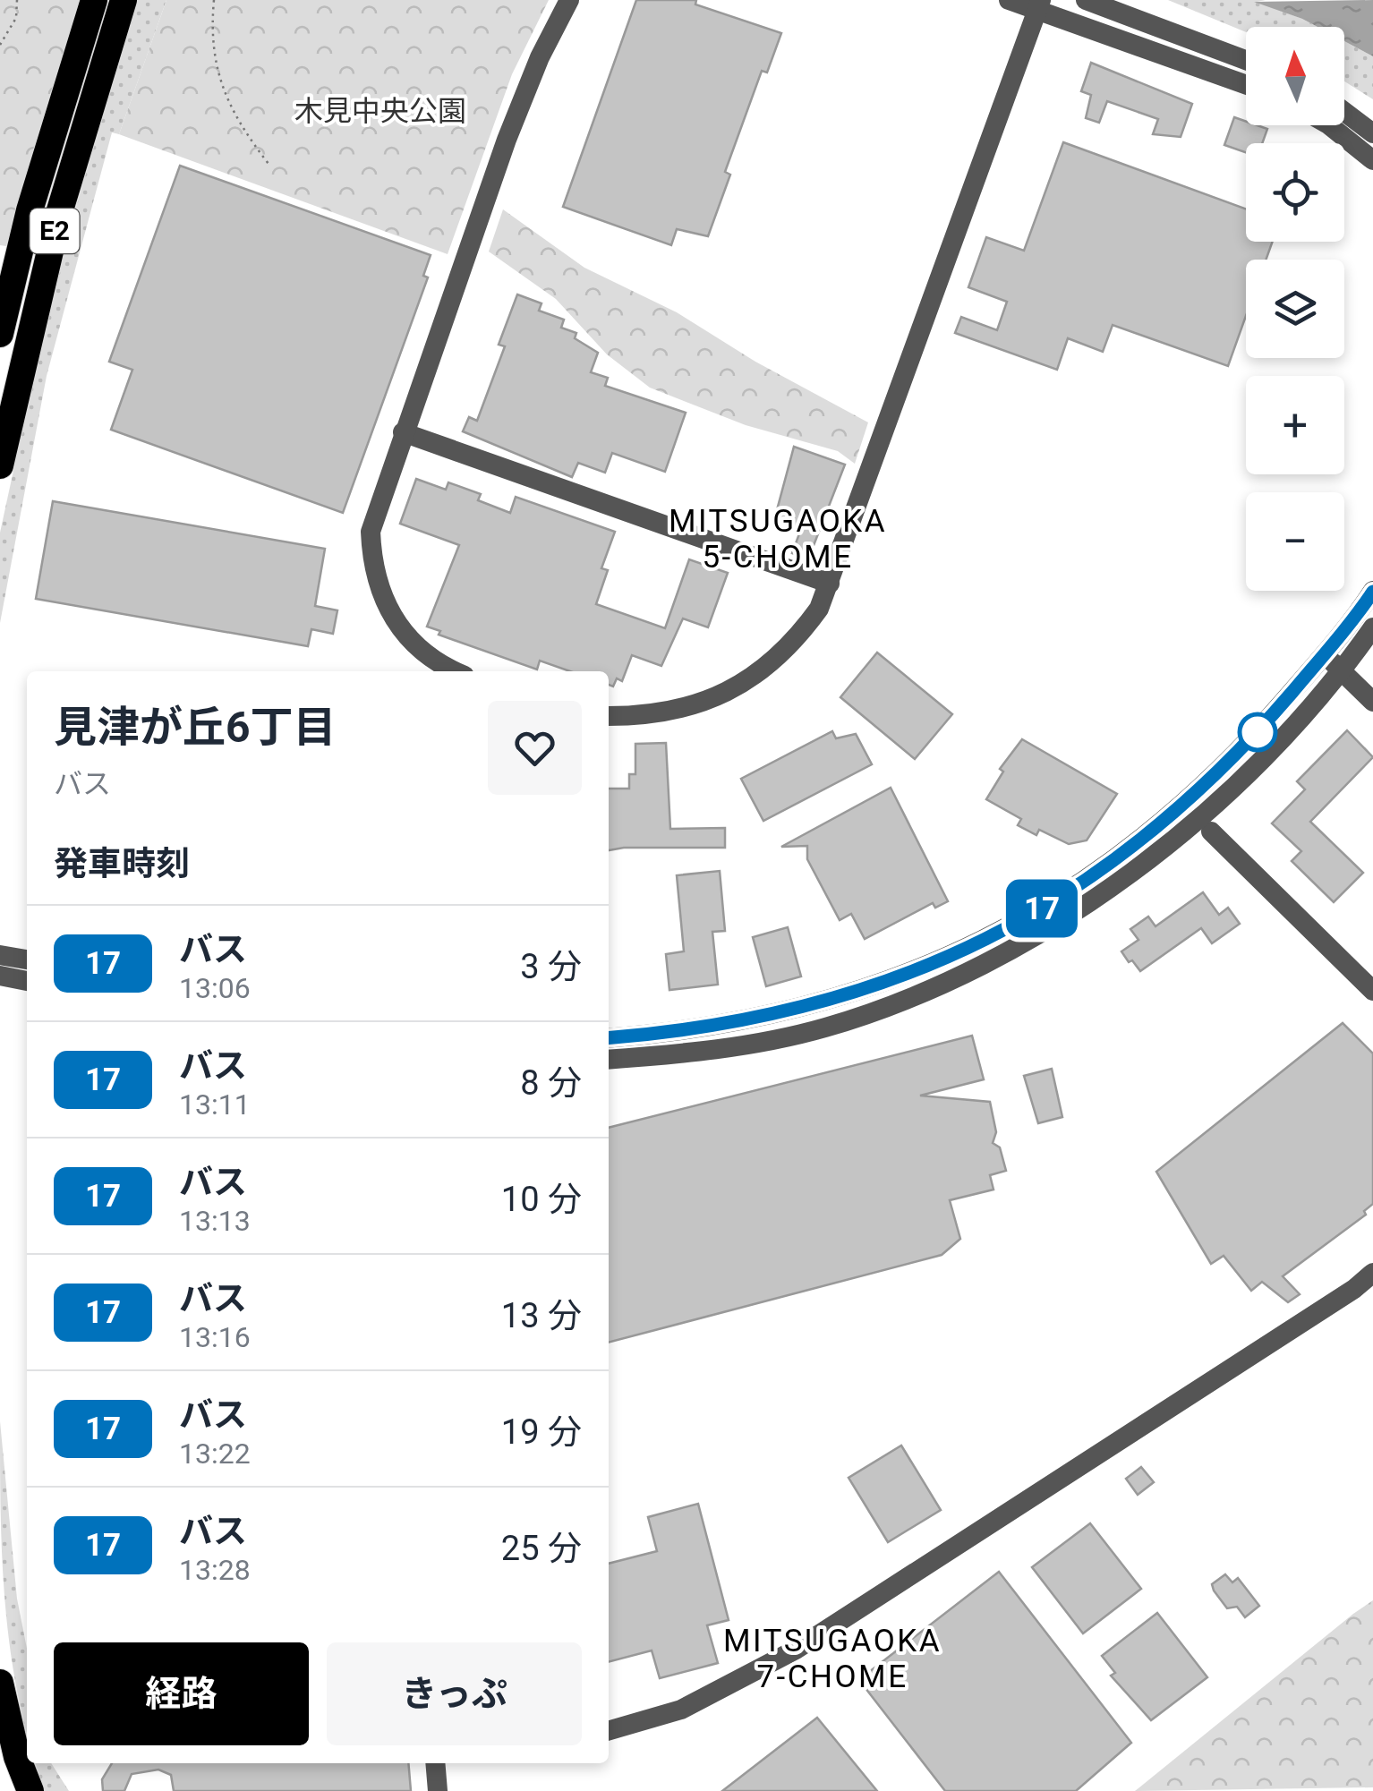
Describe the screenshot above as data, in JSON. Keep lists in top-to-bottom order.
{
  "streets": {
    "highway": ["E2"]
  },
  "districts": ["MITSUGAOKA 5-CHOME", "MITSUGAOKA 7-CHOME"],
  "parks": ["木見中央公園"],
  "lines": ["bus line 17"],
  "north": "top",
  "page": {
    "on_map": "17",
    "map_buttons": ["+", "−"],
    "heading": [
      ["見津が丘6丁目", "バス"],
      "発車時刻"
    ],
    "list": [
      {
        "mark": "17",
        "name": "バス",
        "note": "13:06",
        "value": "3 分"
      },
      {
        "mark": "17",
        "name": "バス",
        "note": "13:11",
        "value": "8 分"
      },
      {
        "mark": "17",
        "name": "バス",
        "note": "13:13",
        "value": "10 分"
      },
      {
        "mark": "17",
        "name": "バス",
        "note": "13:16",
        "value": "13 分"
      },
      {
        "mark": "17",
        "name": "バス",
        "note": "13:22",
        "value": "19 分"
      },
      {
        "mark": "17",
        "name": "バス",
        "note": "13:28",
        "value": "25 分"
      }
    ],
    "buttons": ["経路", "きっぷ"]
  }
}
